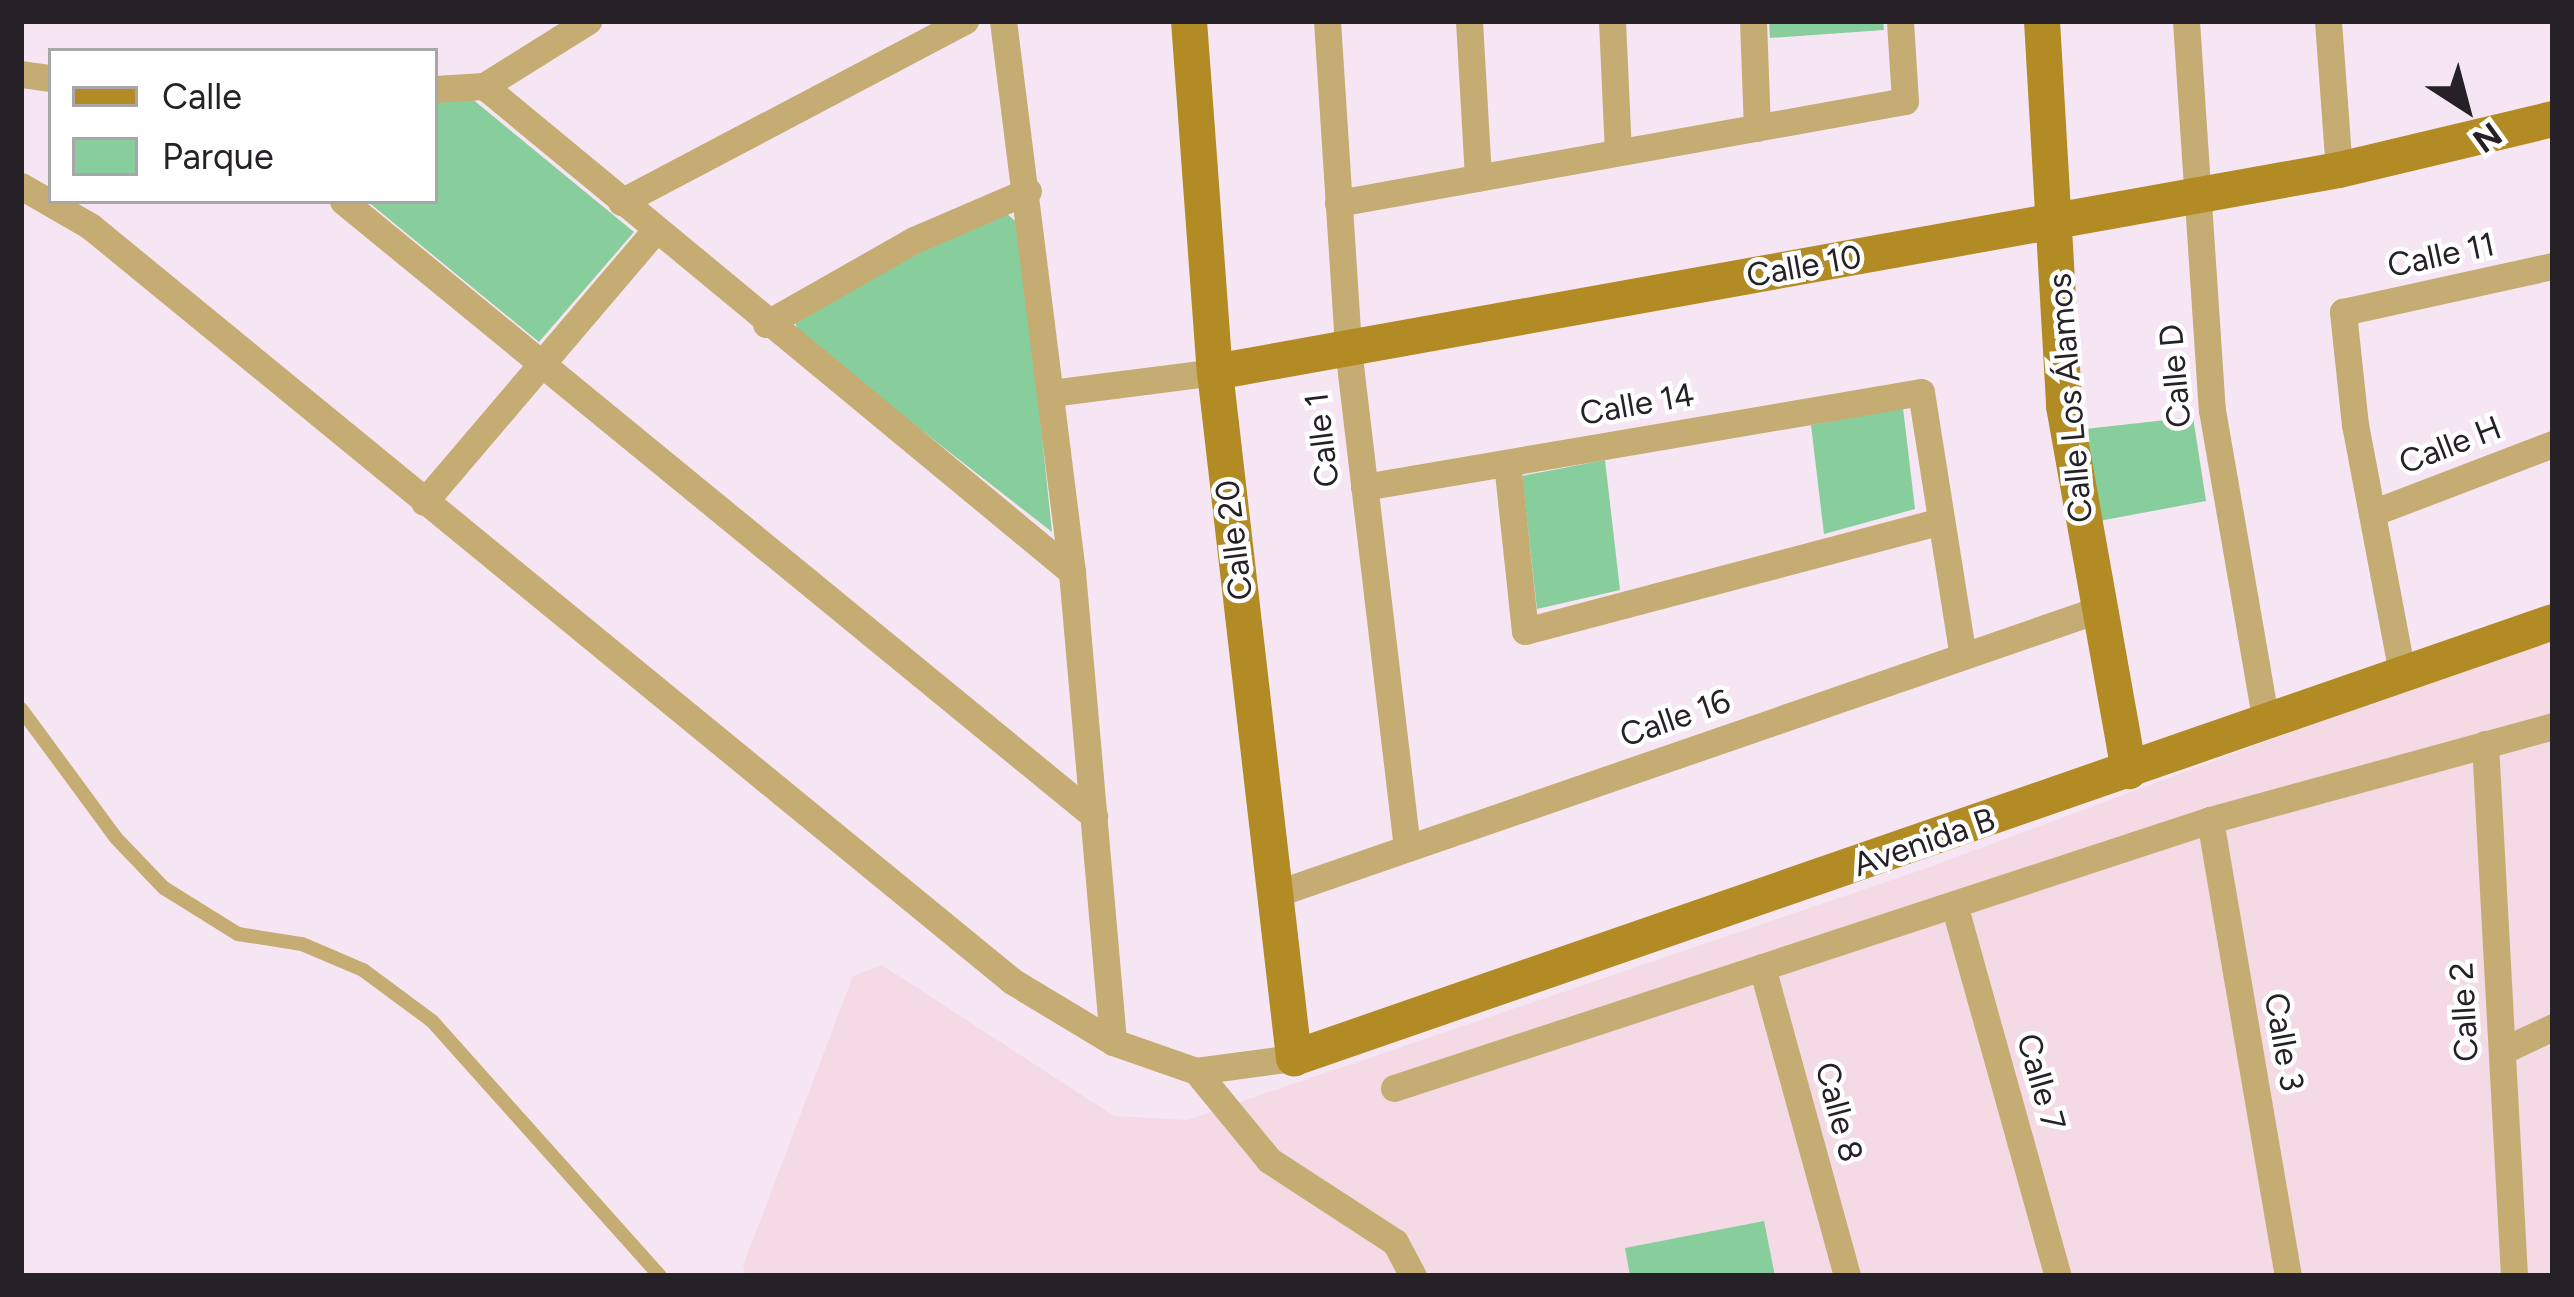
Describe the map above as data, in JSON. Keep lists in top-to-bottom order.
{
  "streets": {
    "street": [
      "Calle 11",
      "Calle 10",
      "Calle D",
      "Calle Los Álamos",
      "Calle 14",
      "Calle 1",
      "Calle H",
      "Calle 20",
      "Calle 16",
      "Avenida B",
      "Calle 2",
      "Calle 3",
      "Calle 7",
      "Calle 8"
    ]
  },
  "crossings": [
    ["Calle 11", "Calle H"],
    ["Calle 10", "Calle D"],
    ["Calle 10", "Calle Los Álamos"],
    ["Calle 10", "Calle 1"],
    ["Calle 10", "Calle 20"],
    ["Calle D", "Avenida B"],
    ["Calle Los Álamos", "Calle 16"],
    ["Calle Los Álamos", "Avenida B"],
    ["Calle 14", "Calle 1"],
    ["Calle 1", "Calle 16"],
    ["Calle 20", "Calle 16"],
    ["Calle 20", "Avenida B"]
  ],
  "legend": ["Calle", "Parque"],
  "north": "bottom right"
}
